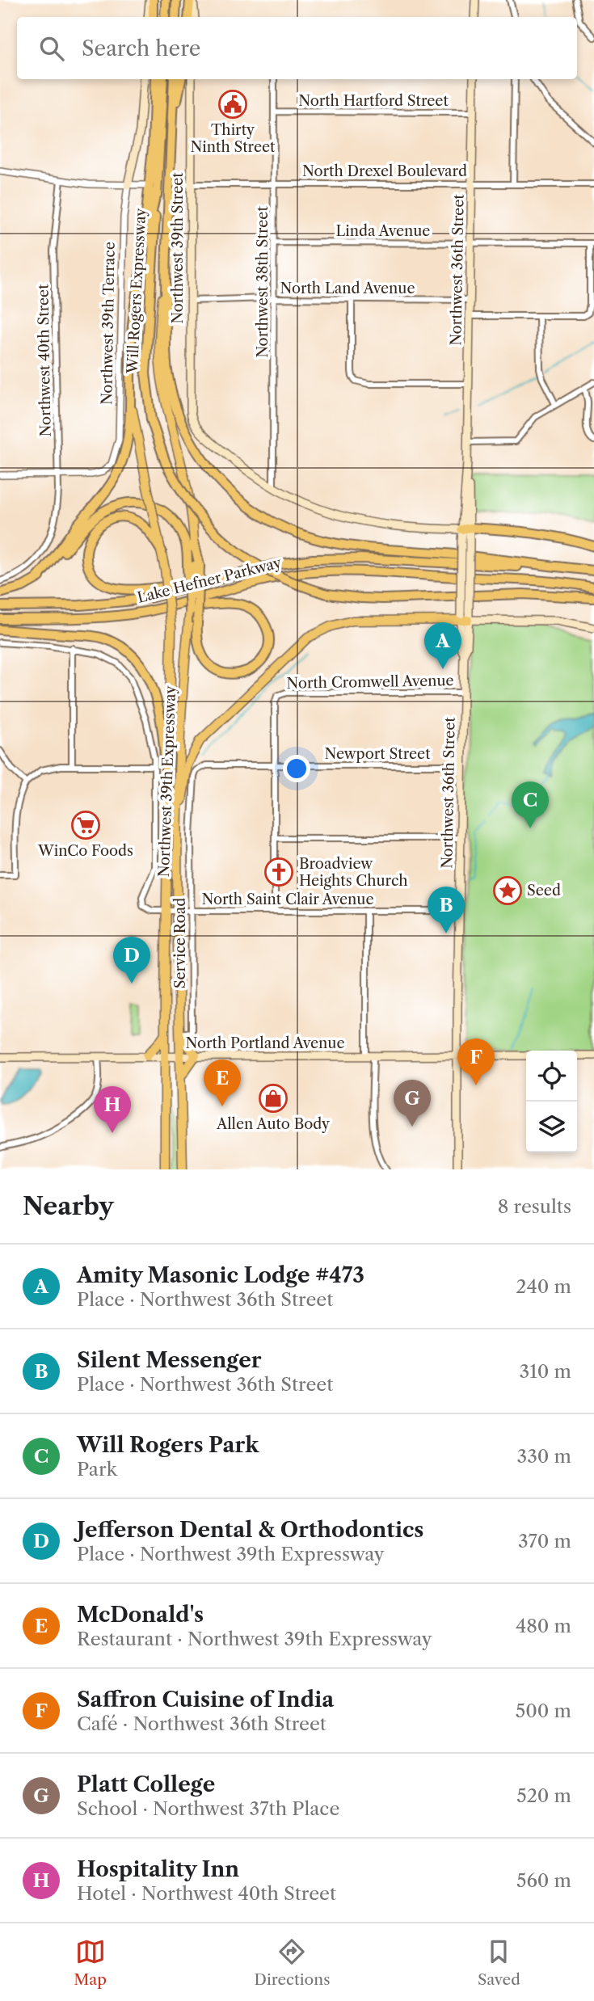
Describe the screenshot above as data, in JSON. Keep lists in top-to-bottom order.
{
  "streets": {
    "highway": ["Will Rogers Expressway", "Lake Hefner Parkway", "Northwest 39th Expressway"],
    "main road": ["Northwest 39th Street", "Northwest 36th Street", "North Portland Avenue"],
    "street": [
      "North Hartford Street",
      "North Drexel Boulevard",
      "Linda Avenue",
      "Northwest 38th Street",
      "North Land Avenue",
      "Northwest 39th Terrace",
      "Northwest 40th Street",
      "North Cromwell Avenue",
      "Newport Street",
      "North Saint Clair Avenue",
      "Service Road"
    ]
  },
  "crossings": [
    ["North Hartford Street", "Northwest 36th Street"],
    ["North Hartford Street", "Northwest 38th Street"],
    ["North Drexel Boulevard", "Northwest 39th Street"],
    ["North Drexel Boulevard", "Northwest 36th Street"],
    ["North Drexel Boulevard", "Northwest 38th Street"],
    ["Linda Avenue", "Northwest 36th Street"],
    ["Linda Avenue", "Northwest 38th Street"],
    ["Northwest 39th Street", "Northwest 38th Street"],
    ["Northwest 39th Street", "North Land Avenue"],
    ["Northwest 36th Street", "North Land Avenue"],
    ["Northwest 36th Street", "North Cromwell Avenue"],
    ["Northwest 36th Street", "Newport Street"],
    ["Northwest 36th Street", "North Saint Clair Avenue"],
    ["Northwest 36th Street", "North Portland Avenue"],
    ["Northwest 38th Street", "North Land Avenue"],
    ["Will Rogers Expressway", "Lake Hefner Parkway"],
    ["Northwest 39th Terrace", "Northwest 40th Street"],
    ["Lake Hefner Parkway", "Northwest 39th Expressway"],
    ["North Cromwell Avenue", "Newport Street"],
    ["Newport Street", "Service Road"],
    ["Northwest 39th Expressway", "North Saint Clair Avenue"],
    ["Northwest 39th Expressway", "Service Road"],
    ["Northwest 39th Expressway", "North Portland Avenue"],
    ["North Saint Clair Avenue", "Service Road"]
  ],
  "places": {
    "public building": ["Thirty Ninth Street"],
    "supermarket": ["WinCo Foods"],
    "church": ["Broadview Heights Church"],
    "place": ["Seed"],
    "shop": ["Allen Auto Body"]
  },
  "page": {
    "search": "Search here",
    "pins": [
      "A",
      "C",
      "B",
      "D",
      "F",
      "E",
      "G",
      "H"
    ],
    "heading": ["Nearby", "8 results"],
    "list": [
      {
        "mark": "A",
        "name": "Amity Masonic Lodge #473",
        "note": "Place · Northwest 36th Street",
        "value": "240 m"
      },
      {
        "mark": "B",
        "name": "Silent Messenger",
        "note": "Place · Northwest 36th Street",
        "value": "310 m"
      },
      {
        "mark": "C",
        "name": "Will Rogers Park",
        "note": "Park",
        "value": "330 m"
      },
      {
        "mark": "D",
        "name": "Jefferson Dental & Orthodontics",
        "note": "Place · Northwest 39th Expressway",
        "value": "370 m"
      },
      {
        "mark": "E",
        "name": "McDonald's",
        "note": "Restaurant · Northwest 39th Expressway",
        "value": "480 m"
      },
      {
        "mark": "F",
        "name": "Saffron Cuisine of India",
        "note": "Café · Northwest 36th Street",
        "value": "500 m"
      },
      {
        "mark": "G",
        "name": "Platt College",
        "note": "School · Northwest 37th Place",
        "value": "520 m"
      },
      {
        "mark": "H",
        "name": "Hospitality Inn",
        "note": "Hotel · Northwest 40th Street",
        "value": "560 m"
      }
    ],
    "nav": ["Map", "Directions", "Saved"]
  }
}
